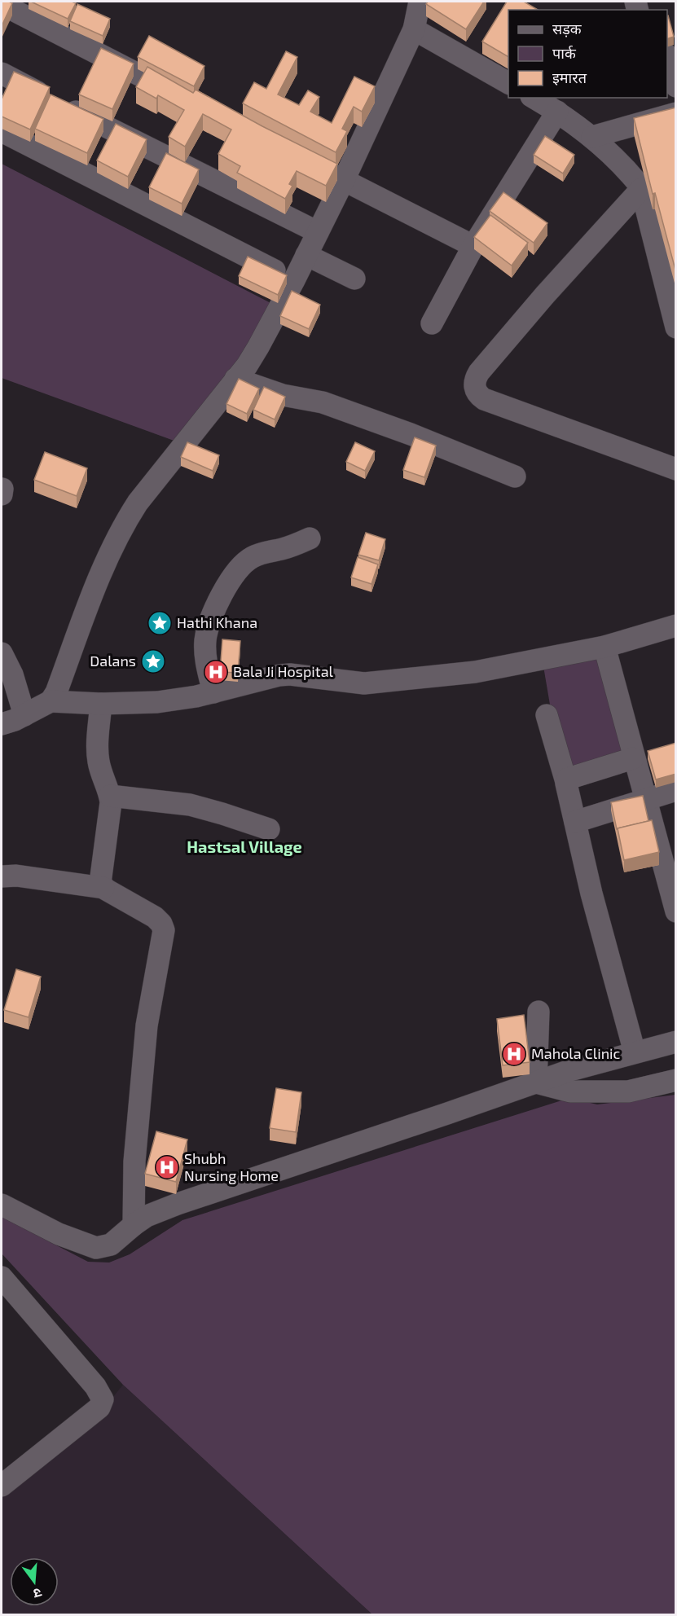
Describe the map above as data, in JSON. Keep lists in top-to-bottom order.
{
  "districts": ["Hastsal Village"],
  "places": {
    "place": ["Hathi Khana", "Dalans"],
    "hospital": ["Bala Ji Hospital", "Mahola Clinic", "Shubh Nursing Home"]
  },
  "legend": ["सड़क", "पार्क", "इमारत"],
  "north": "bottom"
}
